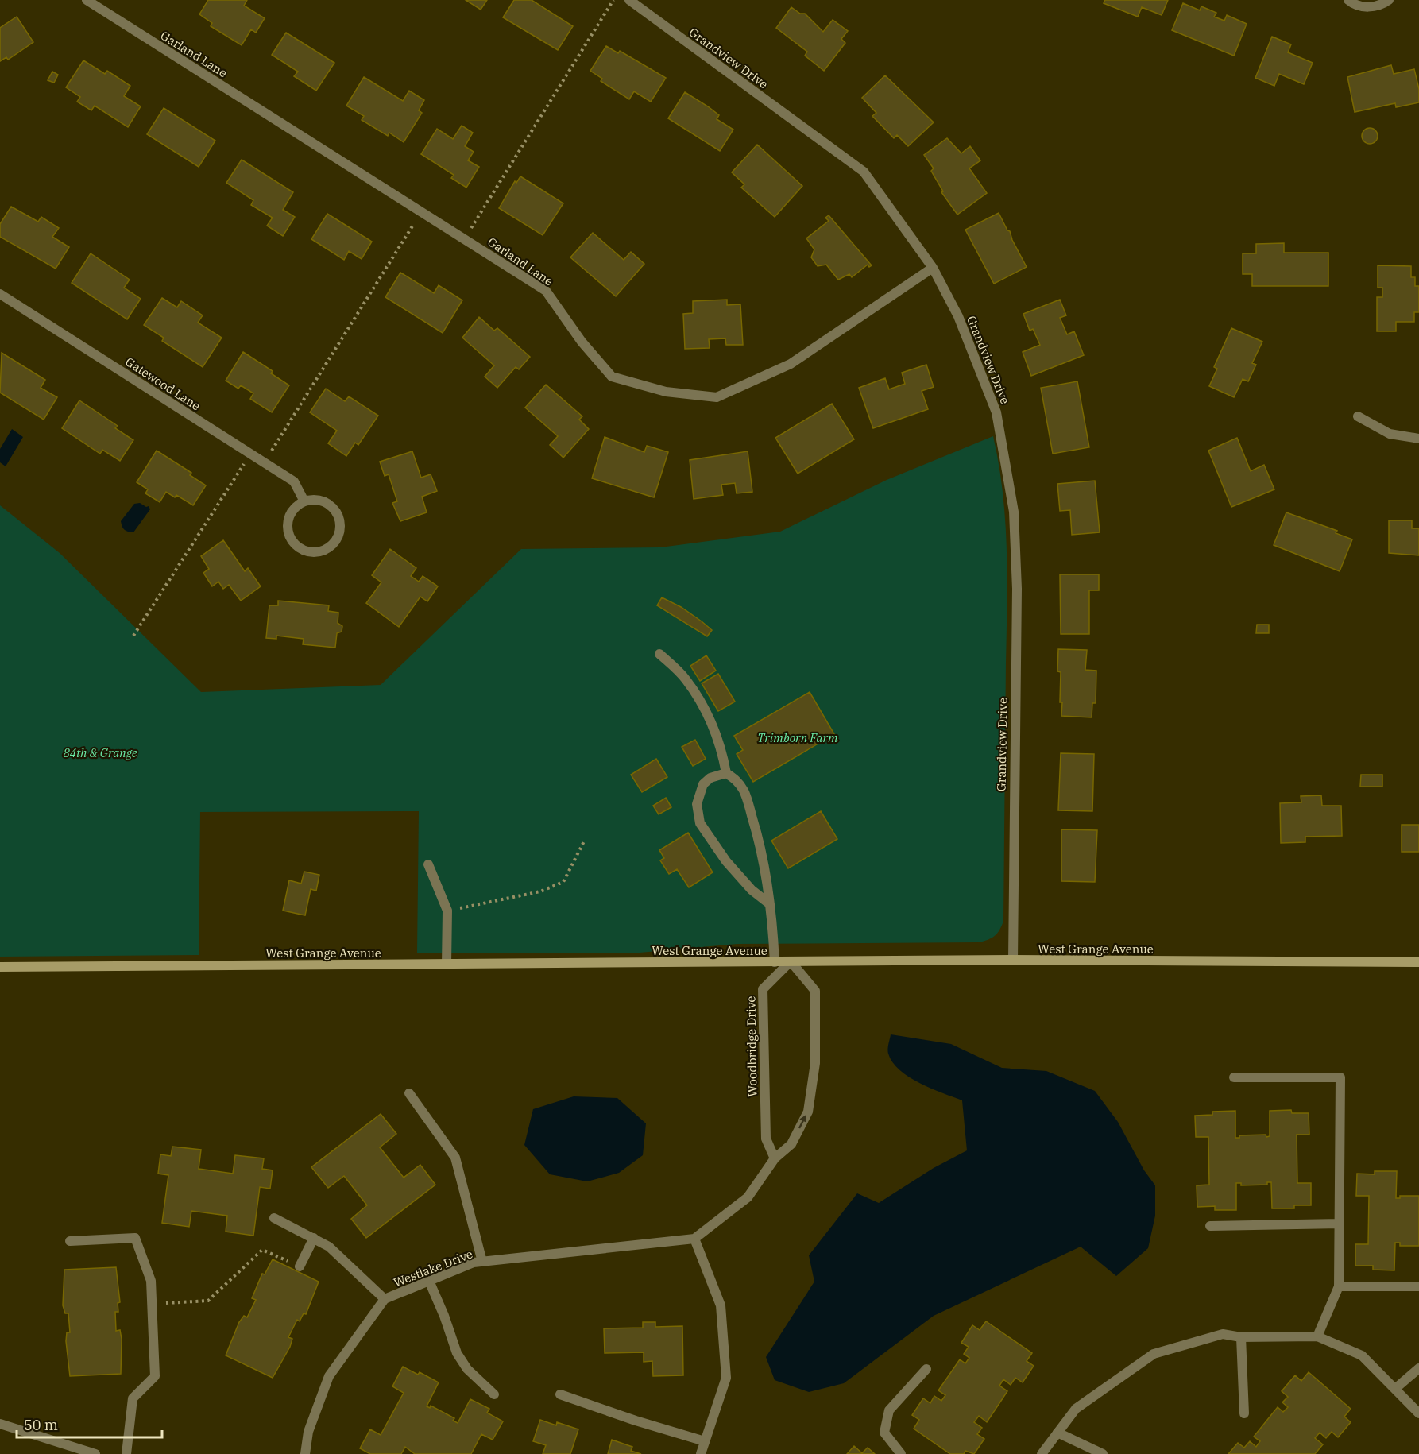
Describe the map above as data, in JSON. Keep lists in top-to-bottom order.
{
  "streets": {
    "street": [
      "Garland Lane",
      "Grandview Drive",
      "Gatewood Lane",
      "West Grange Avenue",
      "Woodbridge Drive",
      "Westlake Drive"
    ]
  },
  "crossings": [
    ["Garland Lane", "Grandview Drive"],
    ["Grandview Drive", "West Grange Avenue"],
    ["West Grange Avenue", "Woodbridge Drive"]
  ],
  "parks": ["Trimborn Farm", "84th & Grange"],
  "scale_bar": "50 m"
}
